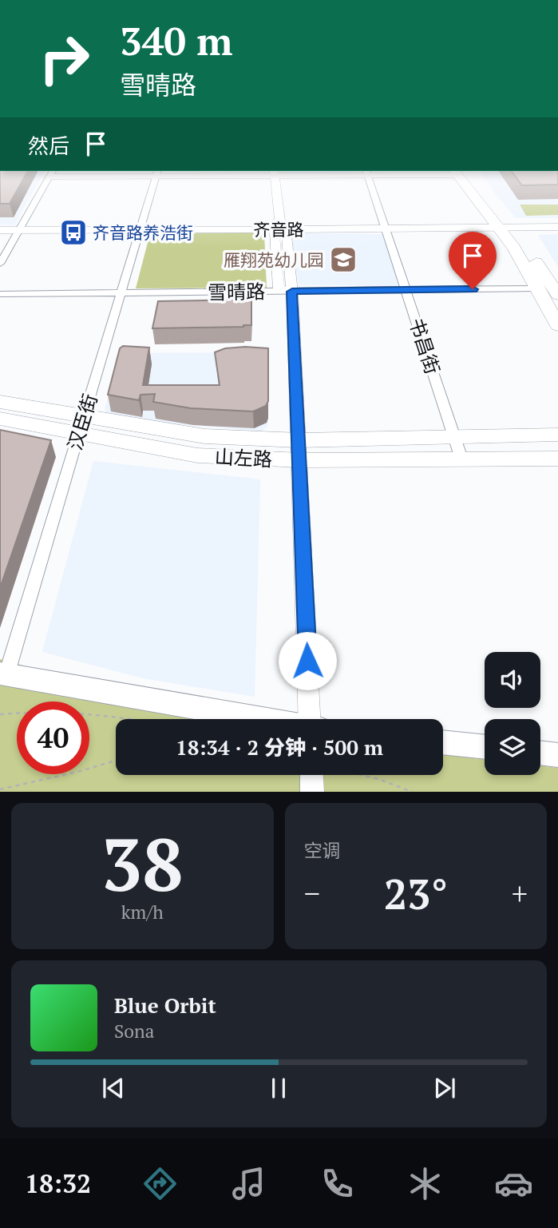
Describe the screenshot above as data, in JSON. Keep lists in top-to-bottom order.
{
  "streets": {
    "main road": ["山左路"],
    "street": [
      "齐音路",
      "雪晴路",
      "书昌街",
      "汉臣街"
    ]
  },
  "crossings": [
    ["齐音路", "书昌街"],
    ["齐音路", "汉臣街"],
    ["雪晴路", "书昌街"],
    ["雪晴路", "汉臣街"],
    ["书昌街", "山左路"],
    ["汉臣街", "山左路"]
  ],
  "places": {
    "bus stop": ["齐音路养浩街"],
    "school or university": ["雁翔苑幼儿园"]
  },
  "page": {
    "turn": ["340 m", "雪晴路"],
    "then": "然后",
    "limit": "40",
    "trip": "18:34 · 2 分钟 · 500 m",
    "tile": [
      ["38", "km/h"],
      "空调"
    ],
    "heat": ["−", "23°", "+"],
    "song": ["Blue Orbit", "Sona"],
    "tabs": "18:32"
  }
}
